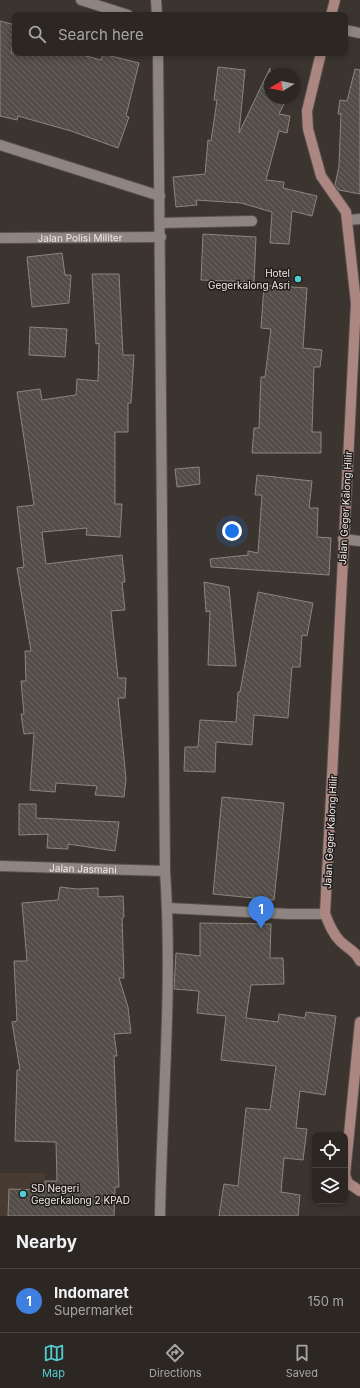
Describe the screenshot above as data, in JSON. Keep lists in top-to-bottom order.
{
  "streets": {
    "main road": ["Jalan Geger Kalong Hilir"],
    "street": ["Jalan Polisi Militer", "Jalan Jasmani"]
  },
  "places": ["Hotel Gegerkalong Asri", "SD Negeri Gegerkalong 2 KPAD"],
  "north": "left",
  "page": {
    "search": "Search here",
    "pins": "1",
    "heading": "Nearby",
    "list": [
      {
        "mark": "1",
        "name": "Indomaret",
        "note": "Supermarket",
        "value": "150 m"
      }
    ],
    "nav": ["Map", "Directions", "Saved"]
  }
}
